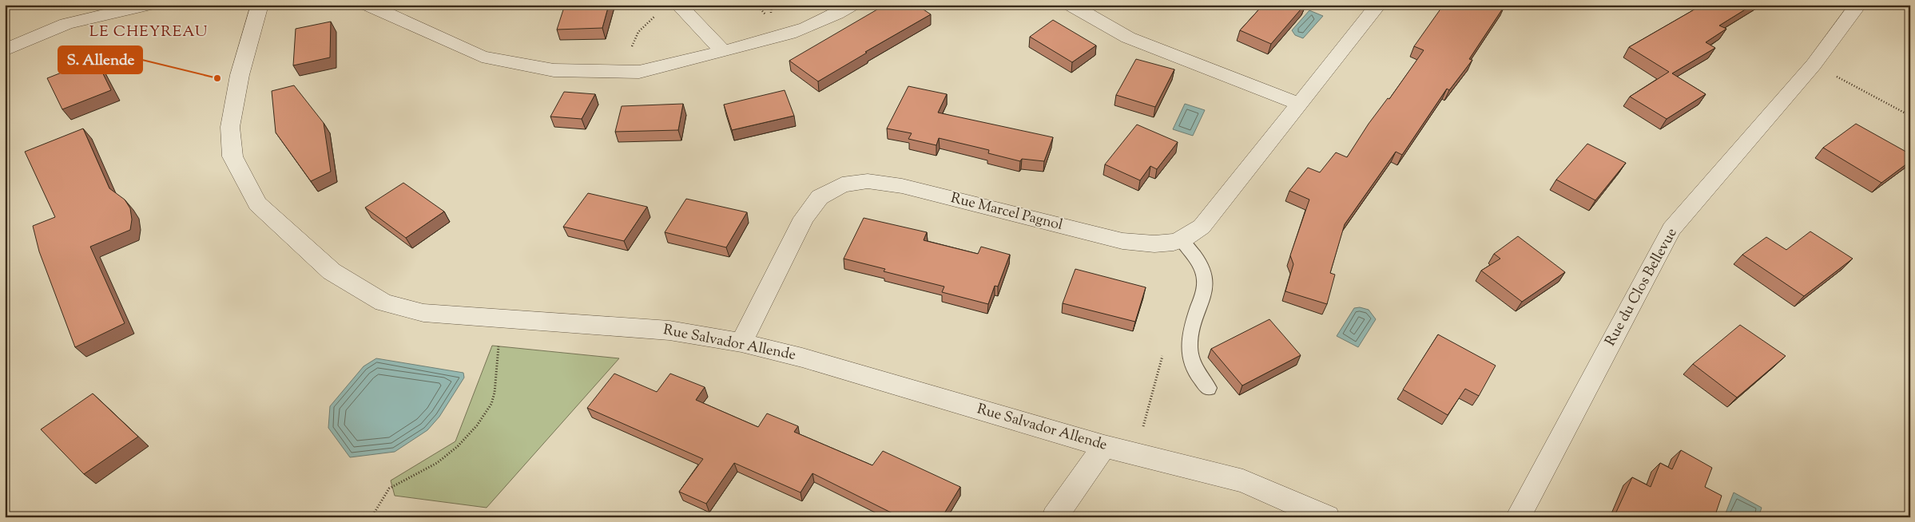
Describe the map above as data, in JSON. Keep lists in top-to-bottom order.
{
  "streets": {
    "street": ["Rue Marcel Pagnol", "Rue du Clos Bellevue", "Rue Salvador Allende"]
  },
  "crossings": [
    ["Rue Marcel Pagnol", "Rue Salvador Allende"]
  ],
  "districts": ["LE CHEYREAU"],
  "places": ["S. Allende"]
}
